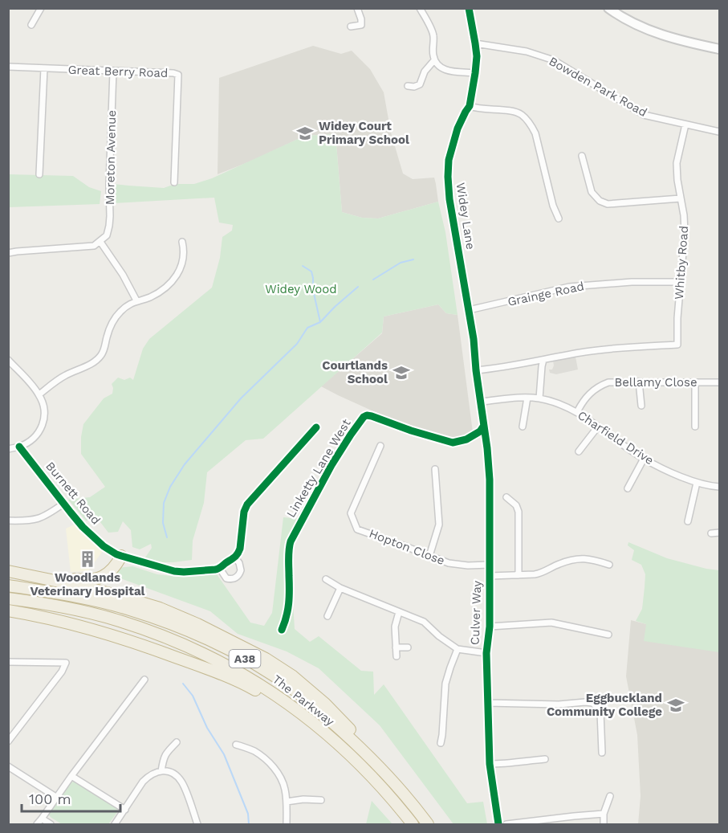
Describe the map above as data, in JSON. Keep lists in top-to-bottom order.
{
  "streets": {
    "highway": ["A38", "The Parkway"],
    "street": [
      "Great Berry Road",
      "Bowden Park Road",
      "Moreton Avenue",
      "Widey Lane",
      "Whitby Road",
      "Grainge Road",
      "Bellamy Close",
      "Charfield Drive",
      "Burnett Road",
      "Hopton Close",
      "Culver Way"
    ],
    "cycle path": ["Linketty Lane West"]
  },
  "crossings": [
    ["Great Berry Road", "Moreton Avenue"],
    ["Bowden Park Road", "Widey Lane"],
    ["Bowden Park Road", "Whitby Road"],
    ["Widey Lane", "Grainge Road"],
    ["Widey Lane", "Charfield Drive"],
    ["Widey Lane", "Culver Way"],
    ["Whitby Road", "Grainge Road"],
    ["Bellamy Close", "Charfield Drive"],
    ["Charfield Drive", "Culver Way"],
    ["Hopton Close", "Culver Way"],
    ["A38", "The Parkway"]
  ],
  "parks": ["Widey Wood"],
  "places": {
    "school or university": ["Widey Court Primary School", "Courtlands School", "Eggbuckland Community College"],
    "building": ["Woodlands Veterinary Hospital"]
  },
  "scale_bar": "100 m"
}
